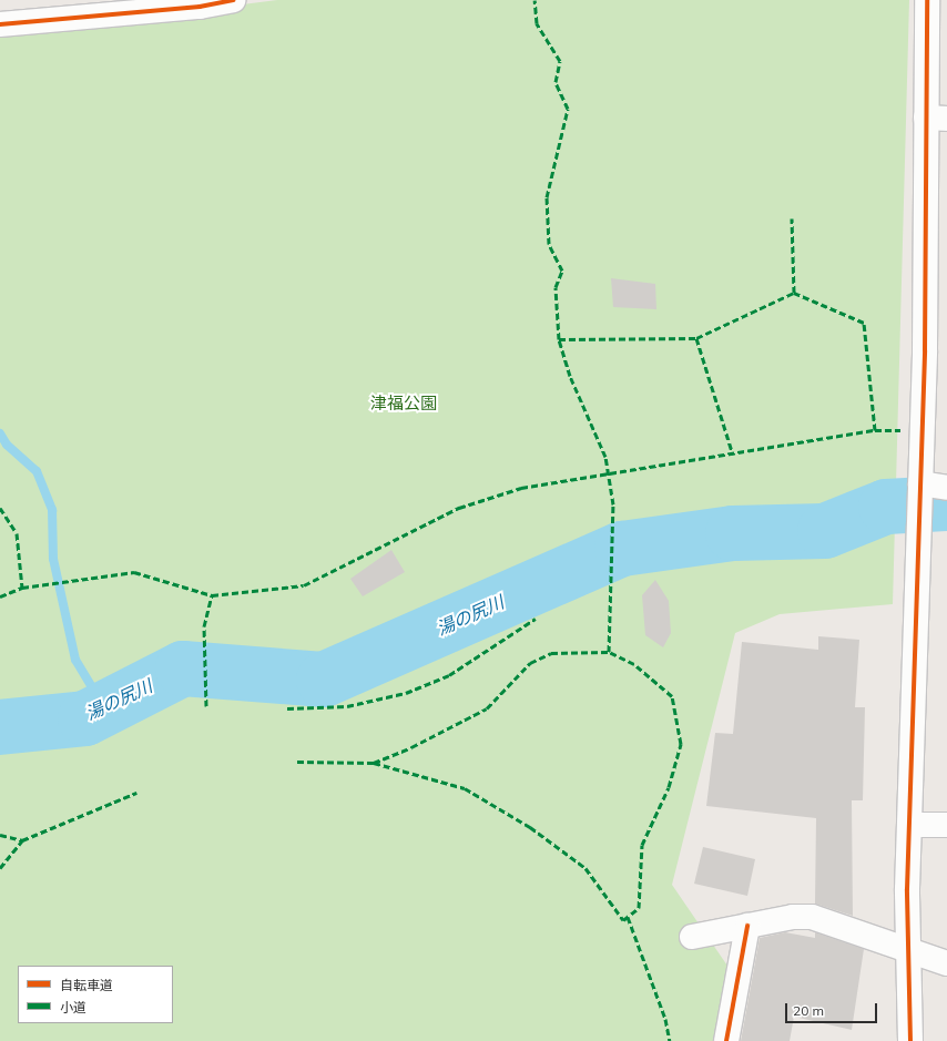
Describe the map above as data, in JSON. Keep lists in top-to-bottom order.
{
  "water": ["湯の尻川"],
  "parks": ["津福公園"],
  "legend": ["自転車道", "小道"],
  "scale_bar": "20 m"
}
